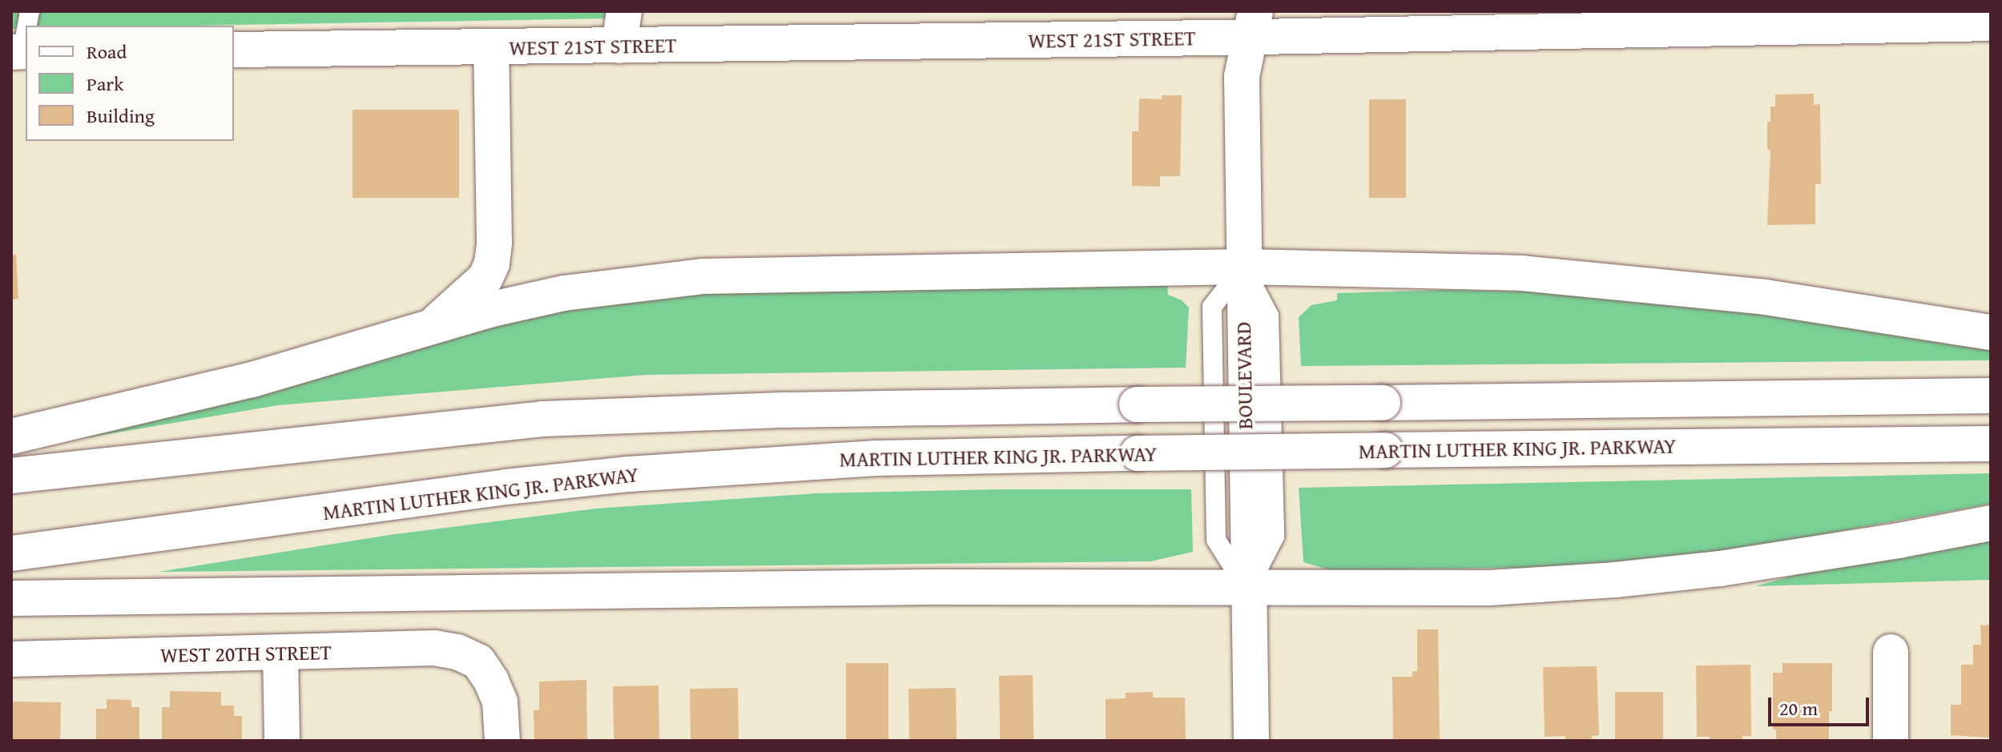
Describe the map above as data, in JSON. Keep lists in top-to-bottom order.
{
  "streets": {
    "main road": [
      "WEST 21ST STREET",
      "BOULEVARD",
      "MARTIN LUTHER KING JR. PARKWAY",
      "WEST 20TH STREET"
    ]
  },
  "crossings": [
    ["WEST 21ST STREET", "BOULEVARD"]
  ],
  "legend": ["Road", "Park", "Building"],
  "scale_bar": "20 m"
}
